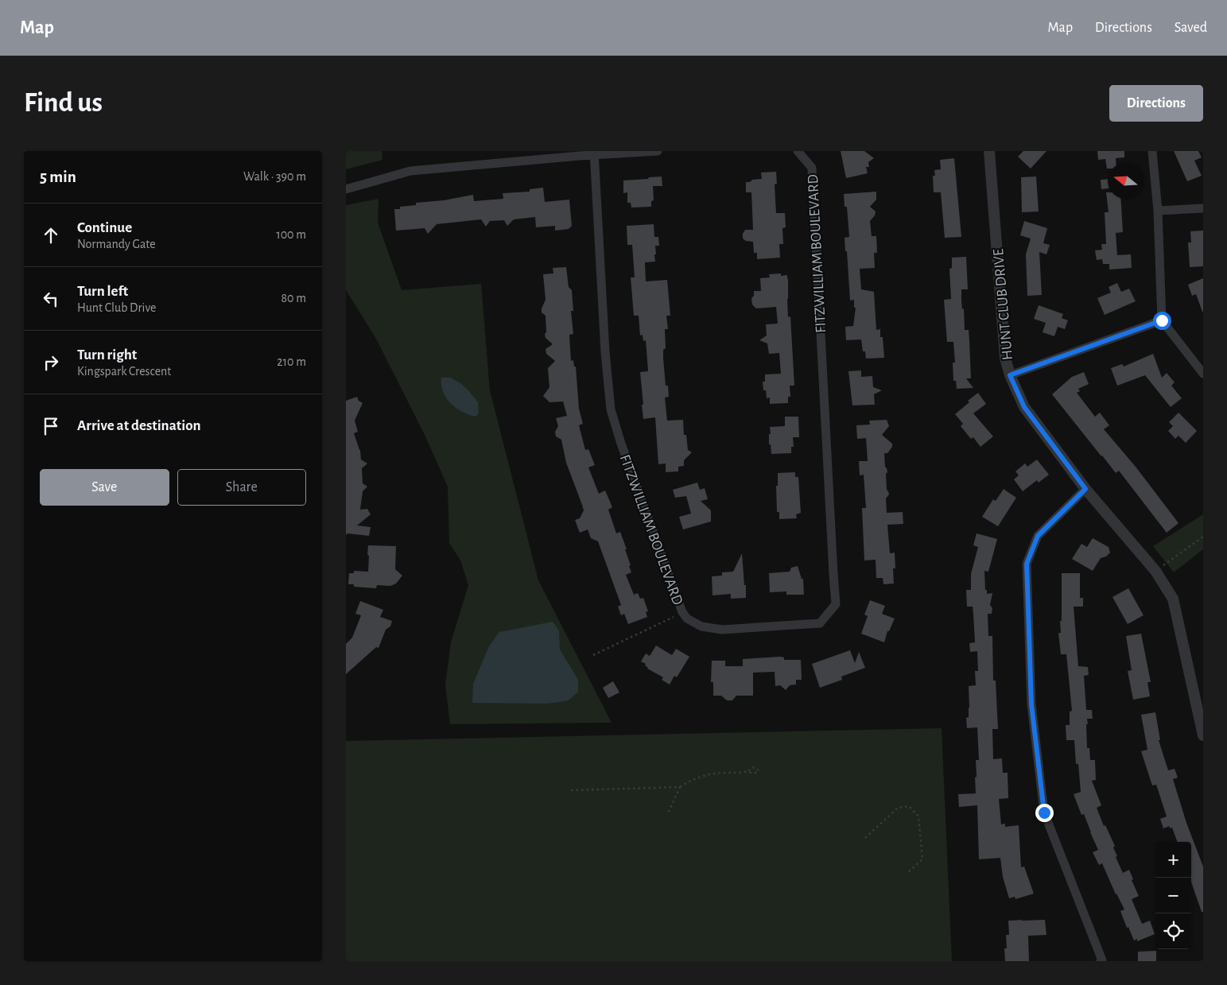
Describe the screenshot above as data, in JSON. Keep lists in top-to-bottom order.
{
  "streets": {
    "street": ["FITZWILLIAM BOULEVARD", "HUNT CLUB DRIVE"]
  },
  "north": "left",
  "page": {
    "header": "Map",
    "nav": ["Map", "Directions", "Saved"],
    "buttons": [
      "Directions",
      ["Save", "Share"]
    ],
    "title": "Find us",
    "heading": ["5 min", "Walk · 390 m"],
    "list": [
      ["Continue", "Normandy Gate", "100 m"],
      ["Turn left", "Hunt Club Drive", "80 m"],
      ["Turn right", "Kingspark Crescent", "210 m"],
      "Arrive at destination"
    ],
    "map_buttons": ["+", "−"]
  }
}
